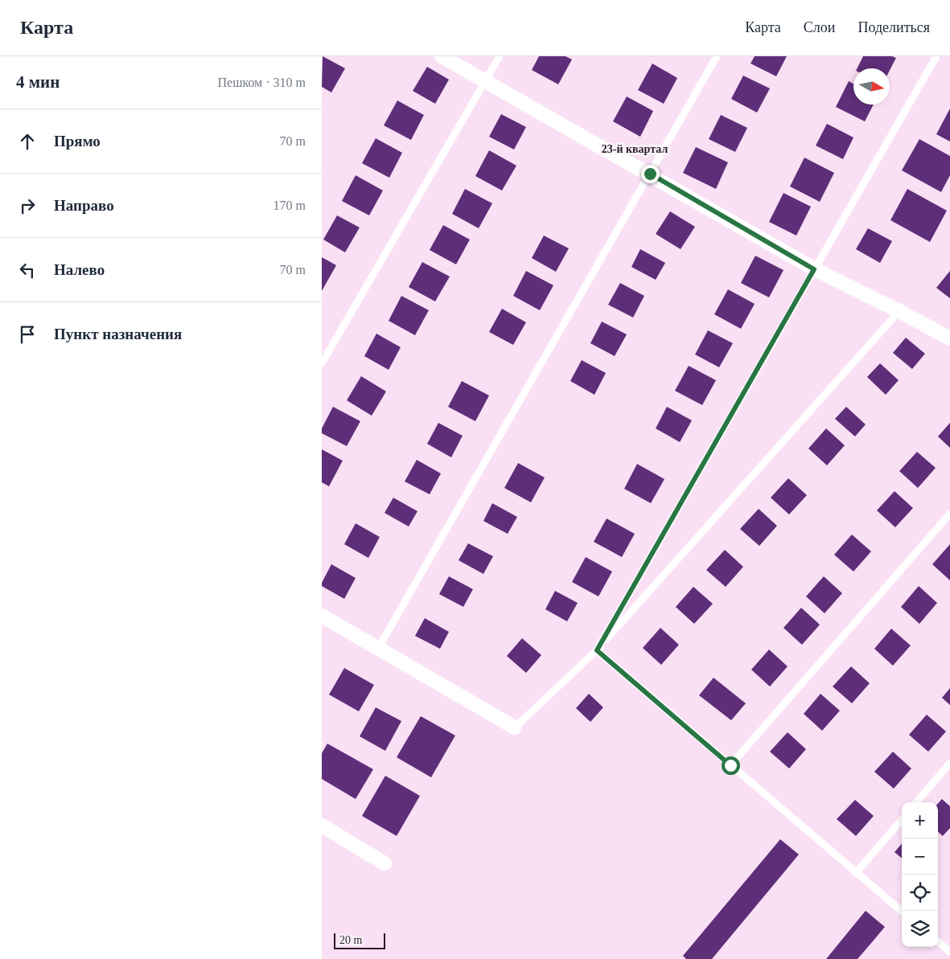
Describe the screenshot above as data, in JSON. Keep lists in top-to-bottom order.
{
  "districts": ["23-й квартал"],
  "scale_bar": "20 m",
  "north": "right",
  "page": {
    "header": "Карта",
    "nav": ["Карта", "Слои", "Поделиться"],
    "heading": ["4 мин", "Пешком · 310 m"],
    "list": [
      ["Прямо", "70 m"],
      ["Направо", "170 m"],
      ["Налево", "70 m"],
      "Пункт назначения"
    ],
    "map_buttons": ["+", "−"],
    "scale": "20 m"
  }
}
